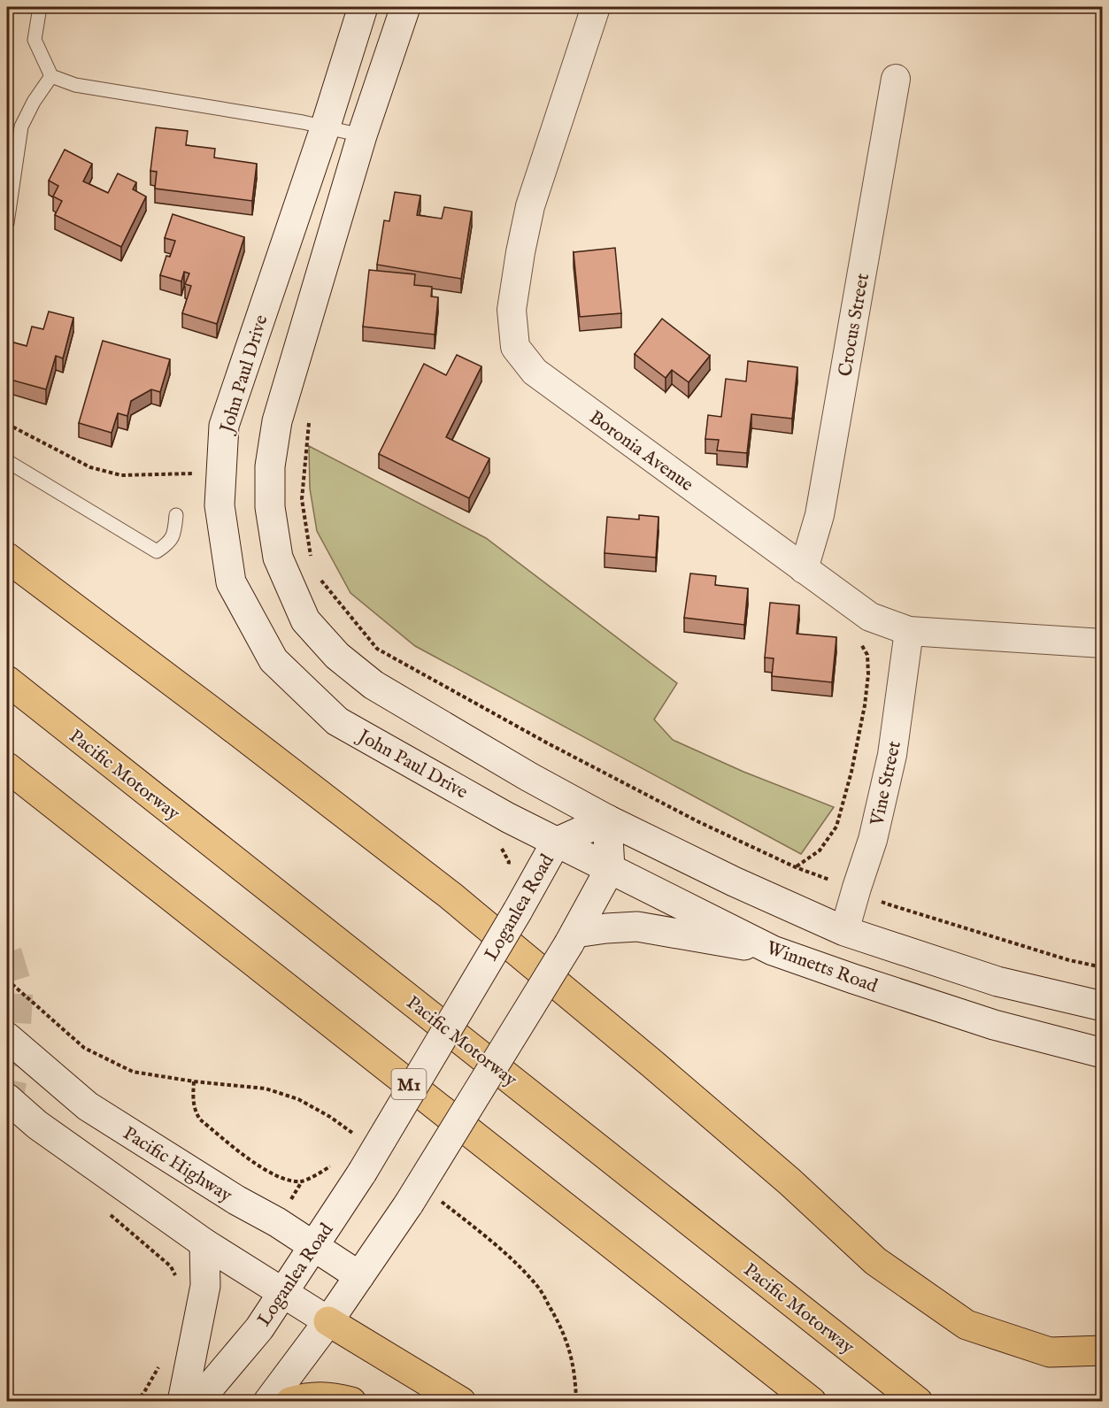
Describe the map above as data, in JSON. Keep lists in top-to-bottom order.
{
  "streets": {
    "highway": ["Pacific Motorway", "M1"],
    "main road": [
      "John Paul Drive",
      "Loganlea Road",
      "Winnetts Road",
      "Pacific Highway"
    ],
    "street": ["Crocus Street", "Boronia Avenue", "Vine Street"]
  },
  "crossings": [
    ["Crocus Street", "Boronia Avenue"],
    ["John Paul Drive", "Loganlea Road"],
    ["John Paul Drive", "Winnetts Road"],
    ["Boronia Avenue", "Vine Street"],
    ["Loganlea Road", "Winnetts Road"],
    ["Loganlea Road", "Pacific Highway"]
  ]
}
